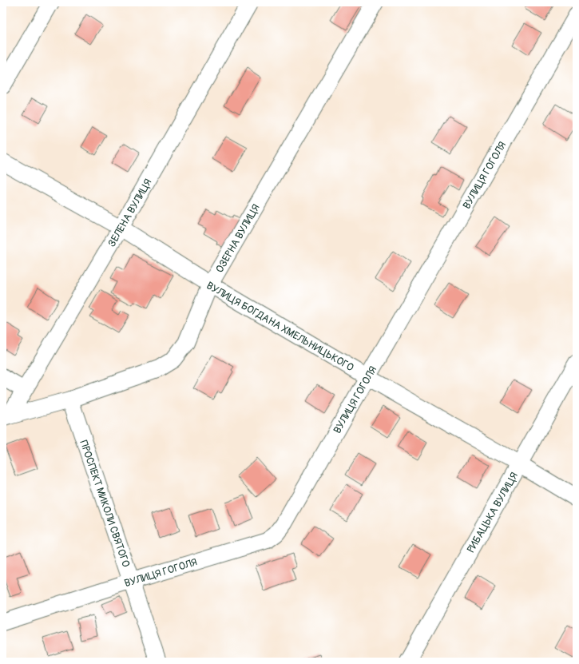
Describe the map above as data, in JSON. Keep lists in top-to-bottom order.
{
  "streets": {
    "street": [
      "ВУЛИЦЯ ГОГОЛЯ",
      "ЗЕЛЕНА ВУЛИЦЯ",
      "ОЗЕРНА ВУЛИЦЯ",
      "ВУЛИЦЯ БОГДАНА ХМЕЛЬНИЦЬКОГО",
      "ПРОСПЕКТ МИКОЛИ СВЯТОГО",
      "РИБАЦЬКА ВУЛИЦЯ"
    ]
  },
  "crossings": [
    ["ВУЛИЦЯ ГОГОЛЯ", "ВУЛИЦЯ БОГДАНА ХМЕЛЬНИЦЬКОГО"],
    ["ВУЛИЦЯ ГОГОЛЯ", "ПРОСПЕКТ МИКОЛИ СВЯТОГО"],
    ["ЗЕЛЕНА ВУЛИЦЯ", "ОЗЕРНА ВУЛИЦЯ"],
    ["ЗЕЛЕНА ВУЛИЦЯ", "ВУЛИЦЯ БОГДАНА ХМЕЛЬНИЦЬКОГО"],
    ["ОЗЕРНА ВУЛИЦЯ", "ВУЛИЦЯ БОГДАНА ХМЕЛЬНИЦЬКОГО"],
    ["ОЗЕРНА ВУЛИЦЯ", "ПРОСПЕКТ МИКОЛИ СВЯТОГО"],
    ["ВУЛИЦЯ БОГДАНА ХМЕЛЬНИЦЬКОГО", "РИБАЦЬКА ВУЛИЦЯ"]
  ]
}
